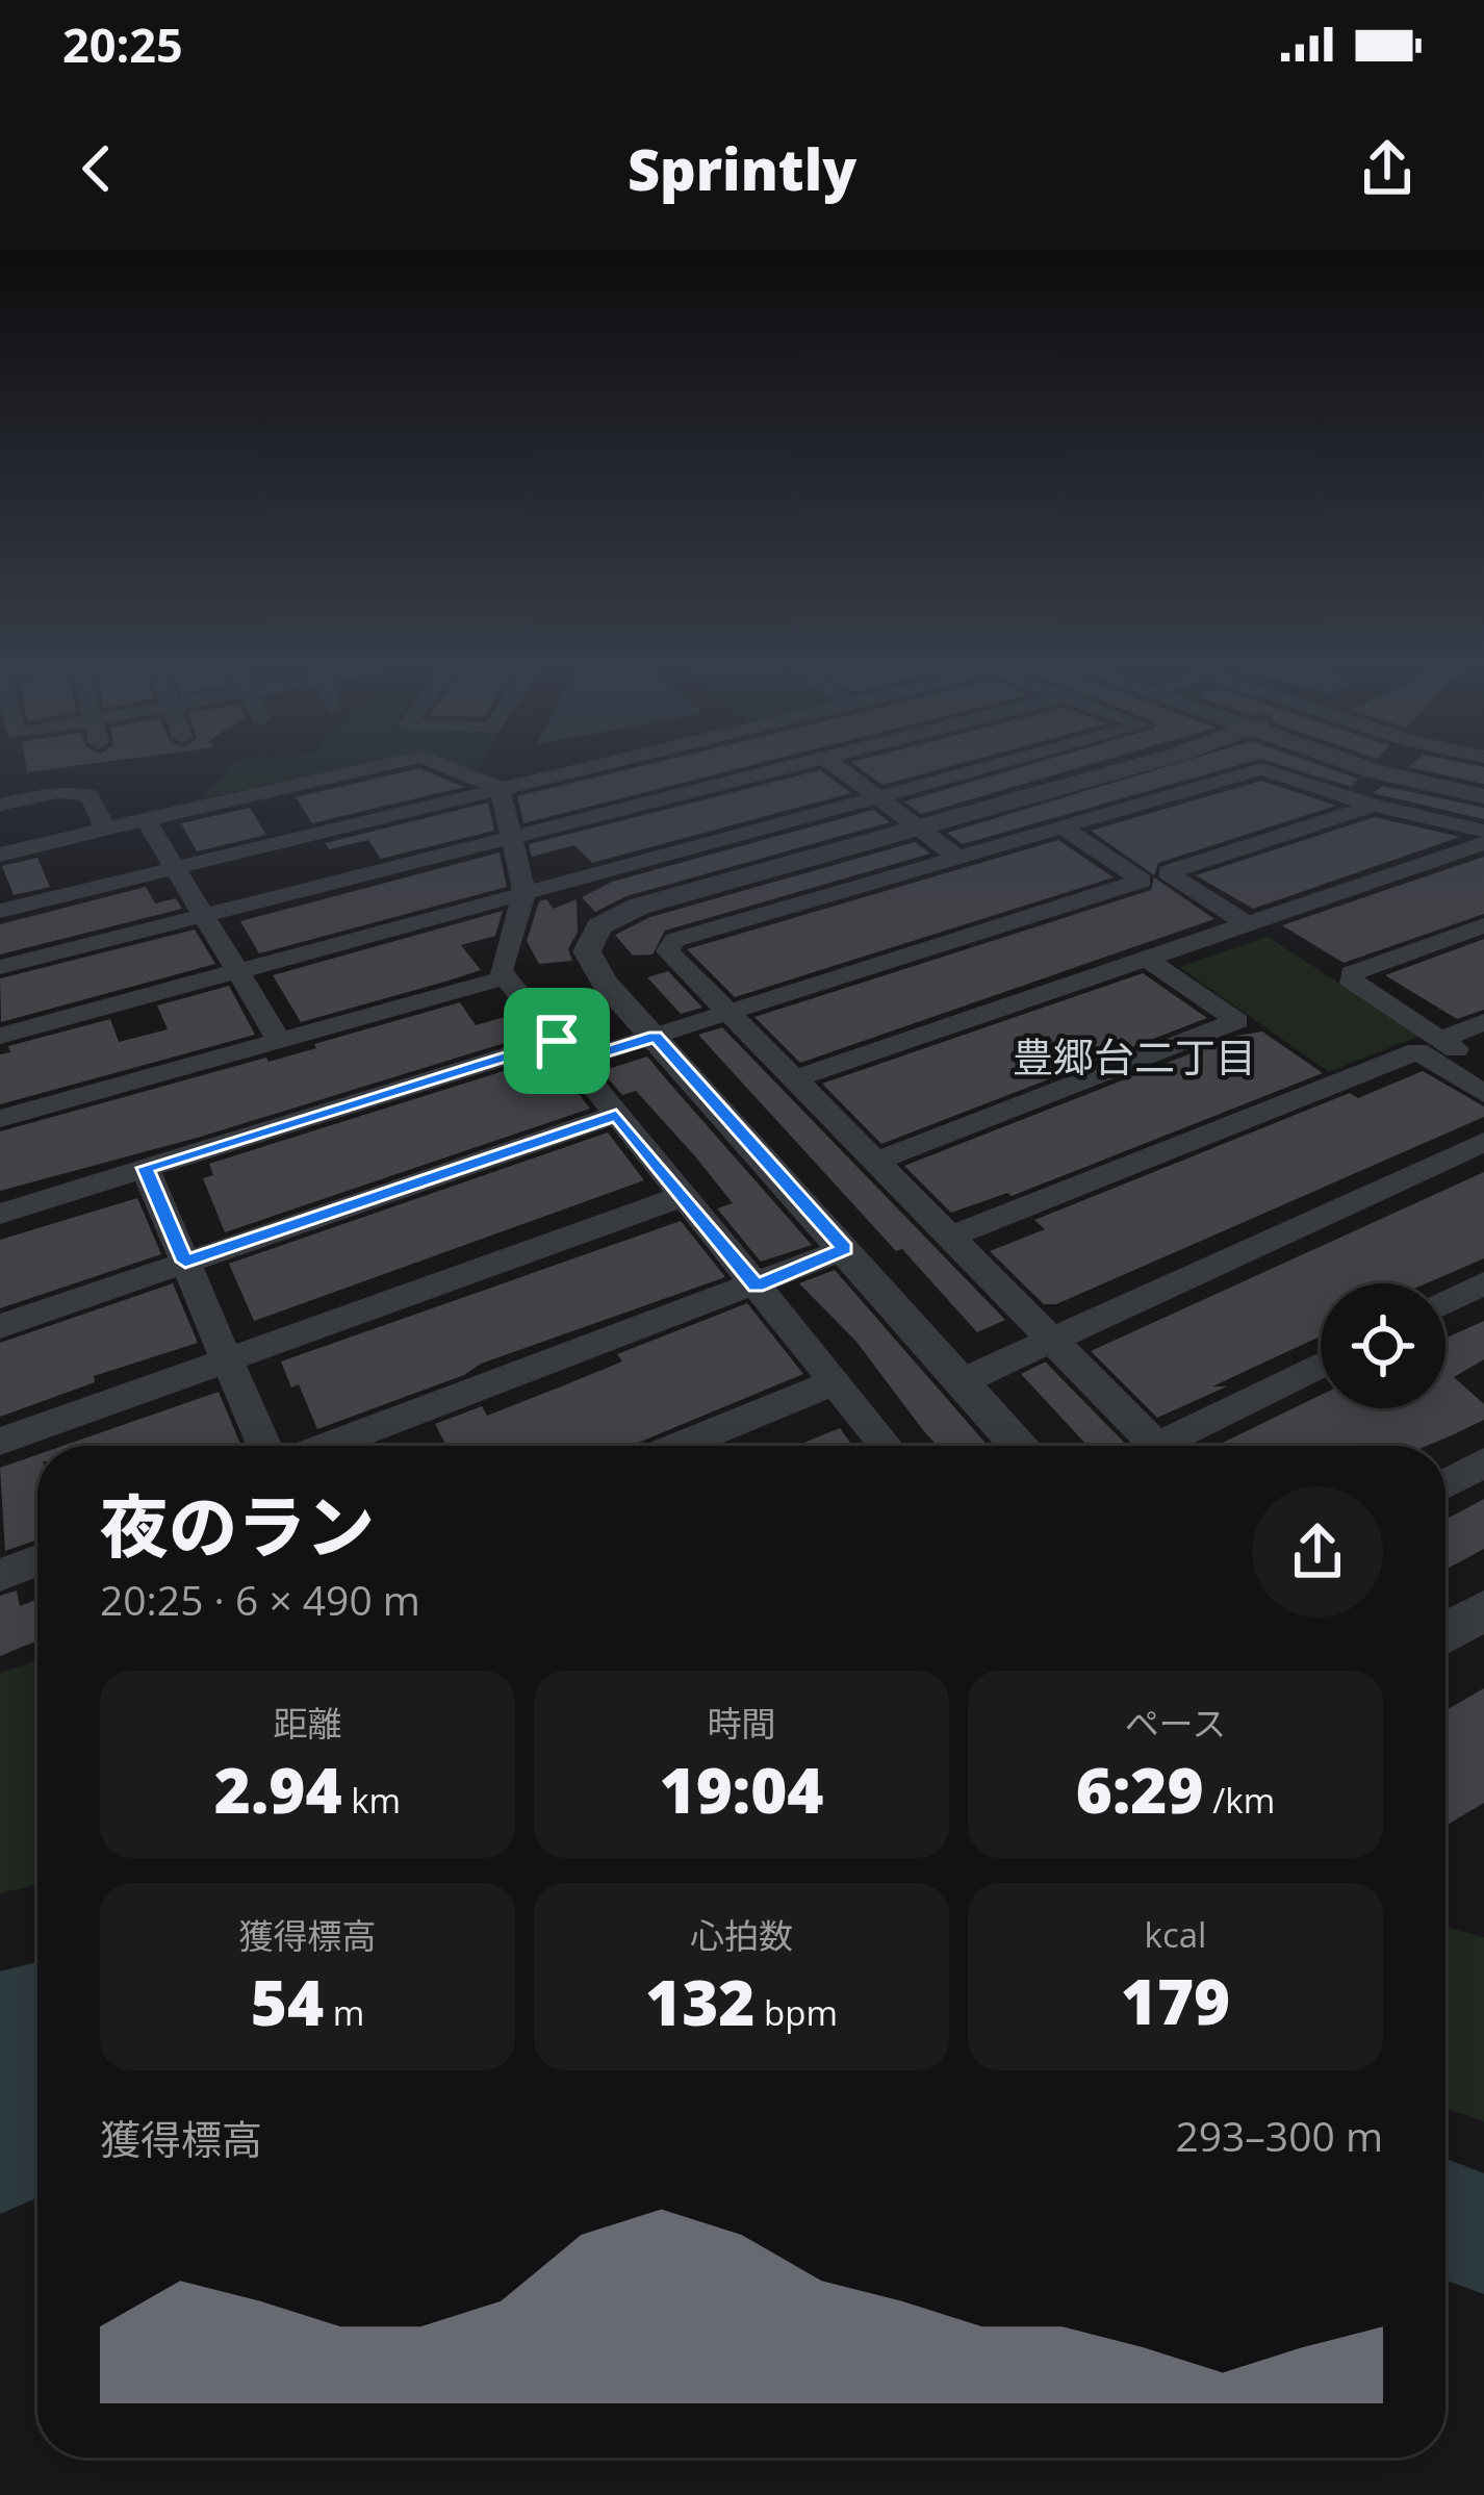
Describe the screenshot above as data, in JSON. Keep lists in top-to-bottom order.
{
  "districts": ["豊郷台二丁目"],
  "page": {
    "status": "20:25",
    "header": "Sprintly",
    "heading": ["夜のラン", "20:25 · 6 × 490 m"],
    "stats": [
      ["距離", "2.94 km"],
      ["時間", "19:04"],
      ["ペース", "6:29 /km"],
      ["獲得標高", "54 m"],
      ["心拍数", "132 bpm"],
      ["kcal", "179"]
    ],
    "chart": ["獲得標高", "293–300 m"]
  }
}
